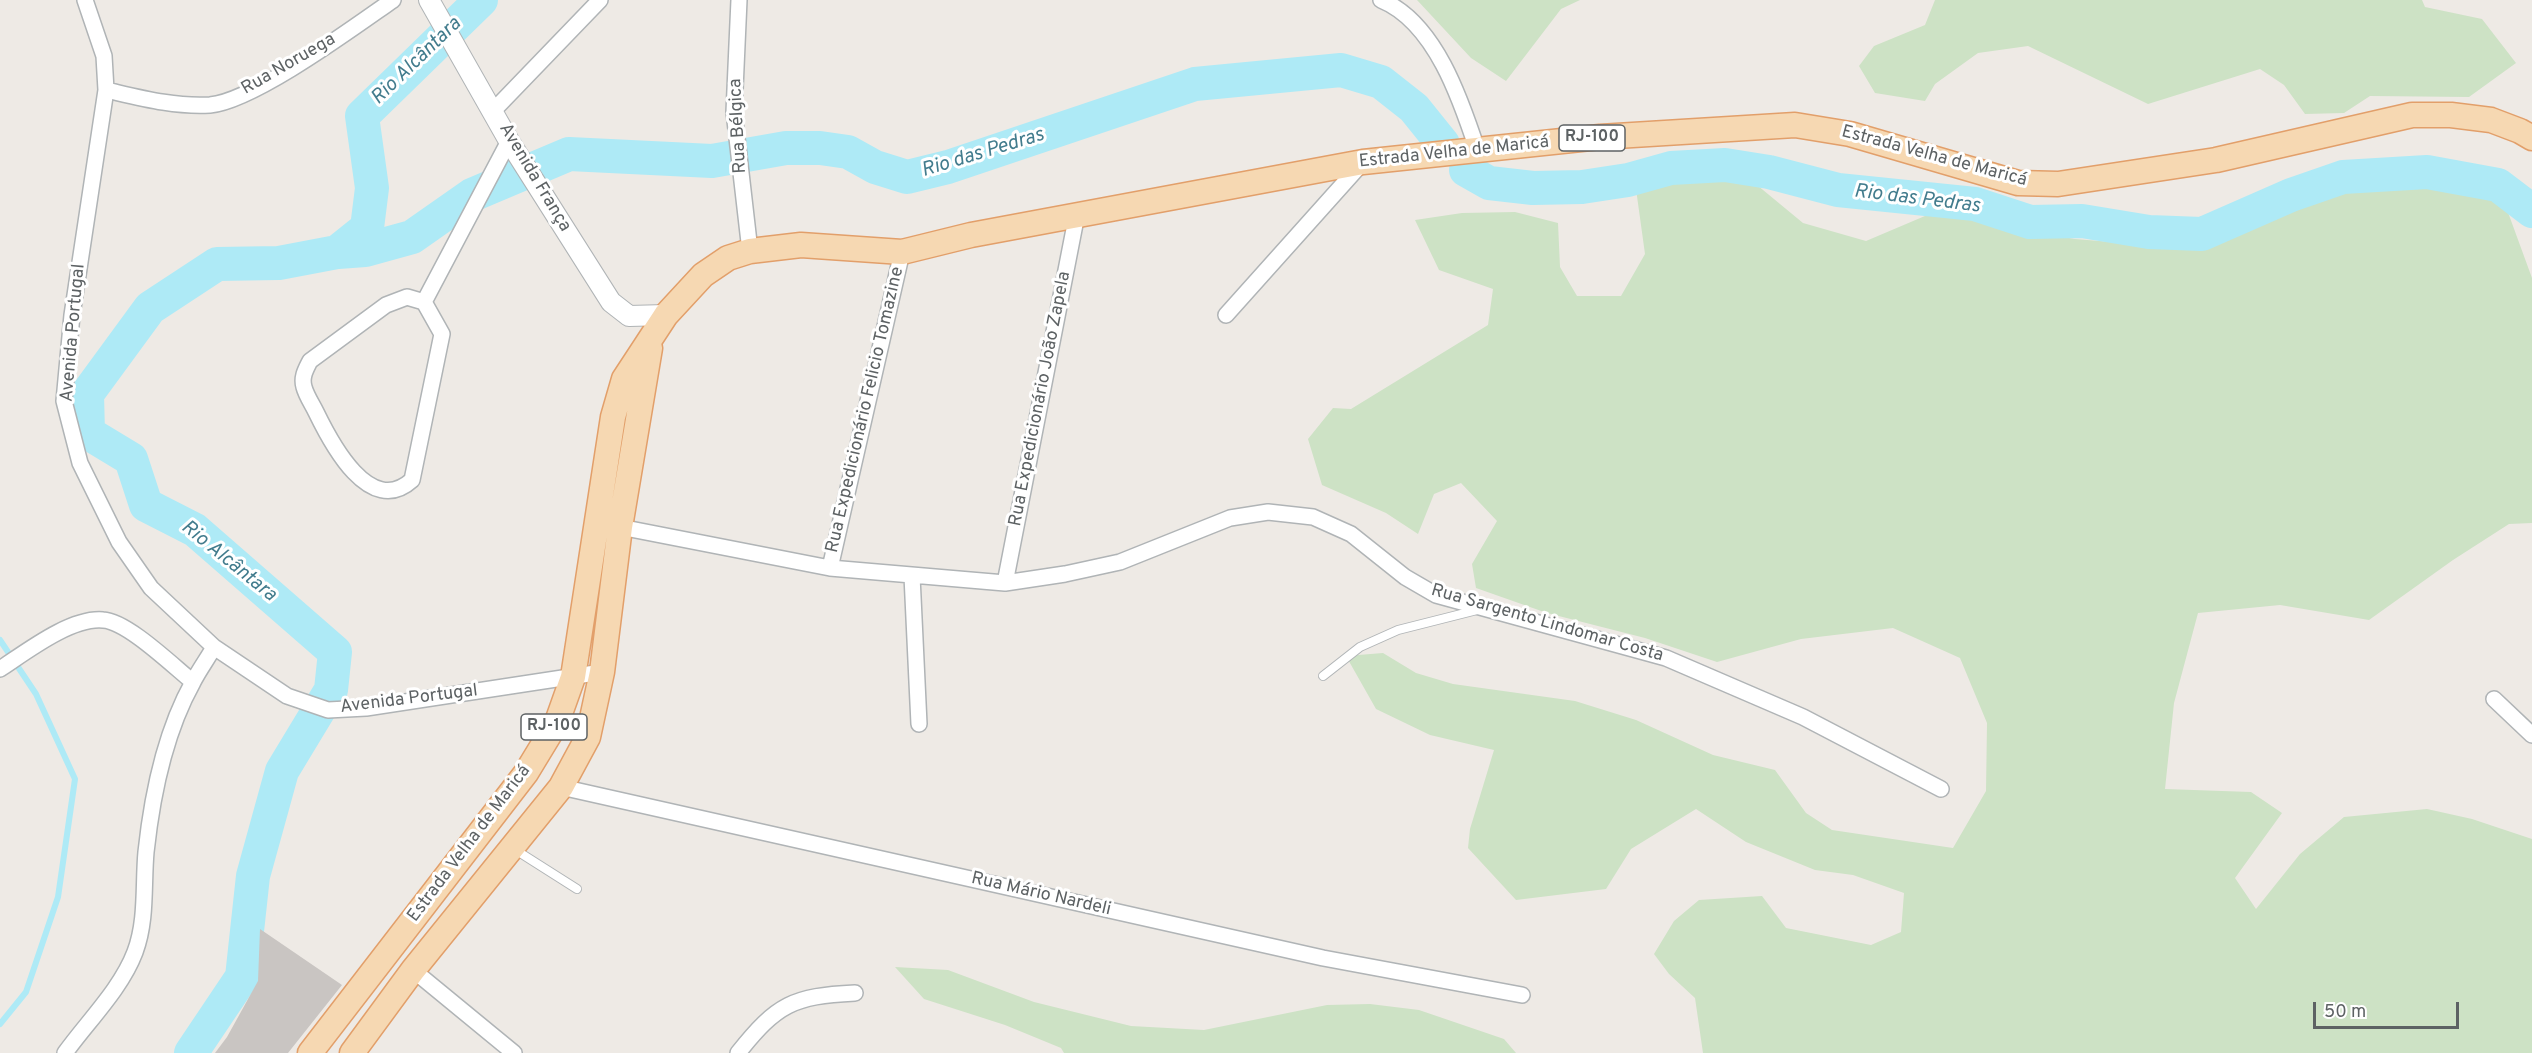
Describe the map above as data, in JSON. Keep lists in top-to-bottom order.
{
  "streets": {
    "main road": ["RJ-100", "Estrada Velha de Maricá"],
    "street": [
      "Rua Noruega",
      "Rua Bélgica",
      "Avenida França",
      "Avenida Portugal",
      "Rua Expedicionário João Zapela",
      "Rua Expedicionário Felicio Tomazine",
      "Rua Sargento Lindomar Costa",
      "Rua Mário Nardeli"
    ]
  },
  "crossings": [
    ["Rua Noruega", "Avenida Portugal"],
    ["Rua Bélgica", "Estrada Velha de Maricá"],
    ["Estrada Velha de Maricá", "Avenida França"],
    ["Estrada Velha de Maricá", "Avenida Portugal"],
    ["Estrada Velha de Maricá", "Rua Expedicionário João Zapela"],
    ["Estrada Velha de Maricá", "Rua Expedicionário Felicio Tomazine"],
    ["Estrada Velha de Maricá", "Rua Sargento Lindomar Costa"],
    ["Estrada Velha de Maricá", "Rua Mário Nardeli"],
    ["Rua Expedicionário João Zapela", "Rua Sargento Lindomar Costa"],
    ["Rua Expedicionário Felicio Tomazine", "Rua Sargento Lindomar Costa"]
  ],
  "water": ["Rio Alcântara", "Rio das Pedras"],
  "scale_bar": "50 m"
}
